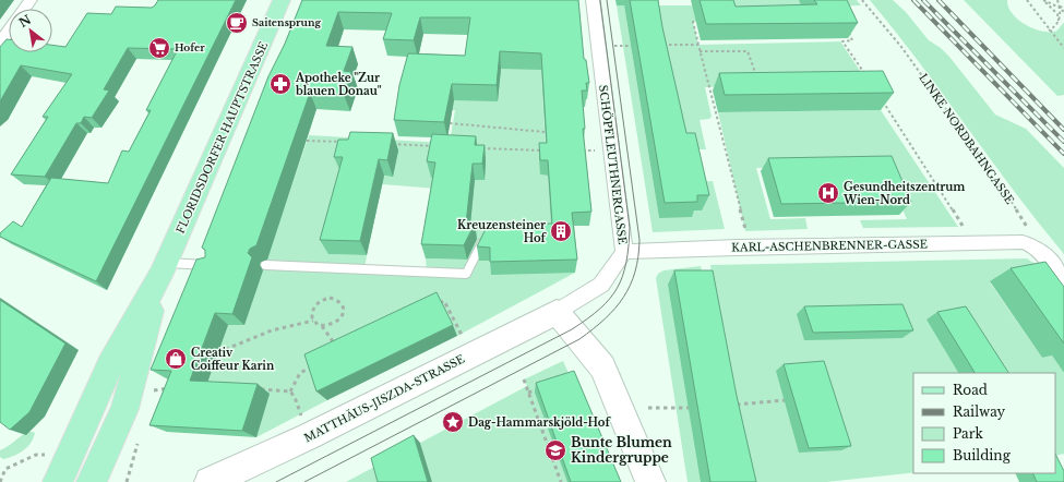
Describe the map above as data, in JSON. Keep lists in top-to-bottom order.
{
  "streets": {
    "main road": ["FLORIDSDORFER HAUPTSTRASSE"],
    "street": ["SCHÖPFLEUTHNERGASSE", "KARL-ASCHENBRENNER-GASSE", "MATTHÄUS-JISZDA-STRASSE"],
    "path": ["LINKE NORDBAHNGASSE"]
  },
  "crossings": [
    ["LINKE NORDBAHNGASSE", "KARL-ASCHENBRENNER-GASSE"],
    ["SCHÖPFLEUTHNERGASSE", "KARL-ASCHENBRENNER-GASSE"],
    ["SCHÖPFLEUTHNERGASSE", "MATTHÄUS-JISZDA-STRASSE"]
  ],
  "places": {
    "cafe": ["Saitensprung"],
    "supermarket": ["Hofer"],
    "pharmacy": ["Apotheke \"Zur blauen Donau\""],
    "hospital": ["Gesundheitszentrum Wien-Nord"],
    "building": ["Kreuzensteiner Hof"],
    "shop": ["Creativ Coiffeur Karin"],
    "place": ["Dag-Hammarskjöld-Hof"],
    "school or university": ["Bunte Blumen Kindergruppe"]
  },
  "legend": [
    "Road",
    "Railway",
    "Park",
    "Building"
  ],
  "north": "top left"
}
